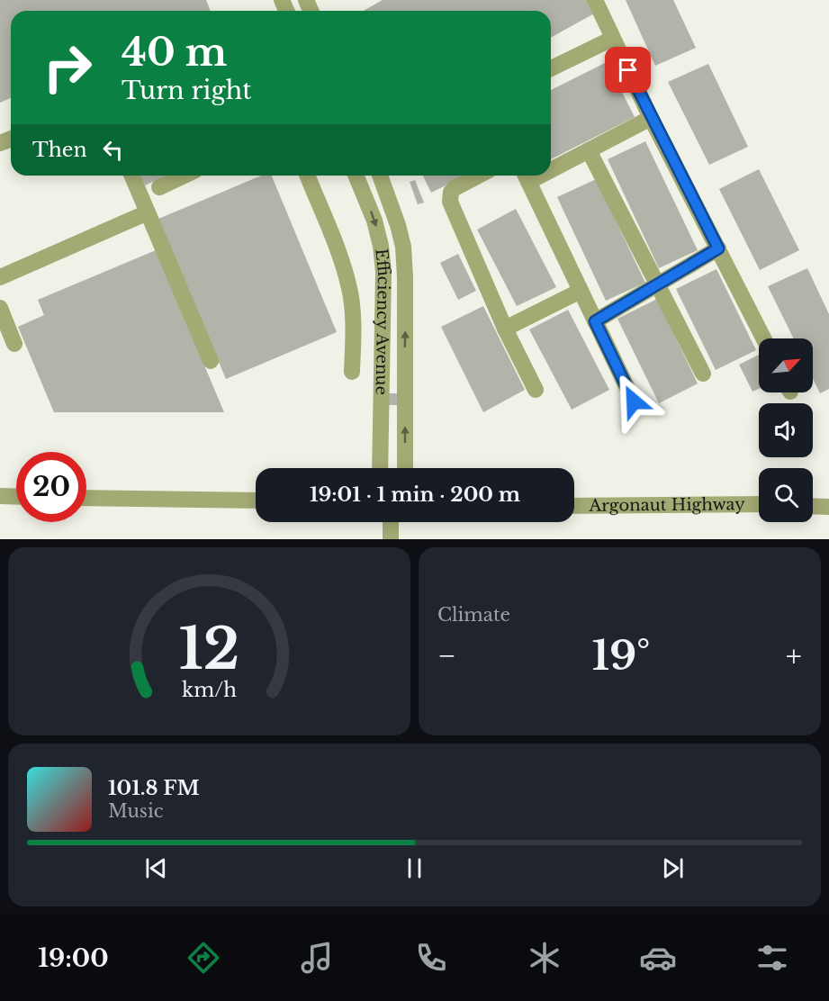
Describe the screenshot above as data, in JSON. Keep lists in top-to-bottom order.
{
  "streets": {
    "street": ["Efficiency Avenue", "Argonaut Highway"]
  },
  "north": "top right",
  "page": {
    "turn": ["40 m", "Turn right"],
    "then": "Then",
    "limit": "20",
    "trip": "19:01 · 1 min · 200 m",
    "tile": "Climate",
    "heat": ["−", "19°", "+"],
    "song": ["101.8 FM", "Music"],
    "tabs": "19:00",
    "gauge": ["12", "km/h"]
  }
}
